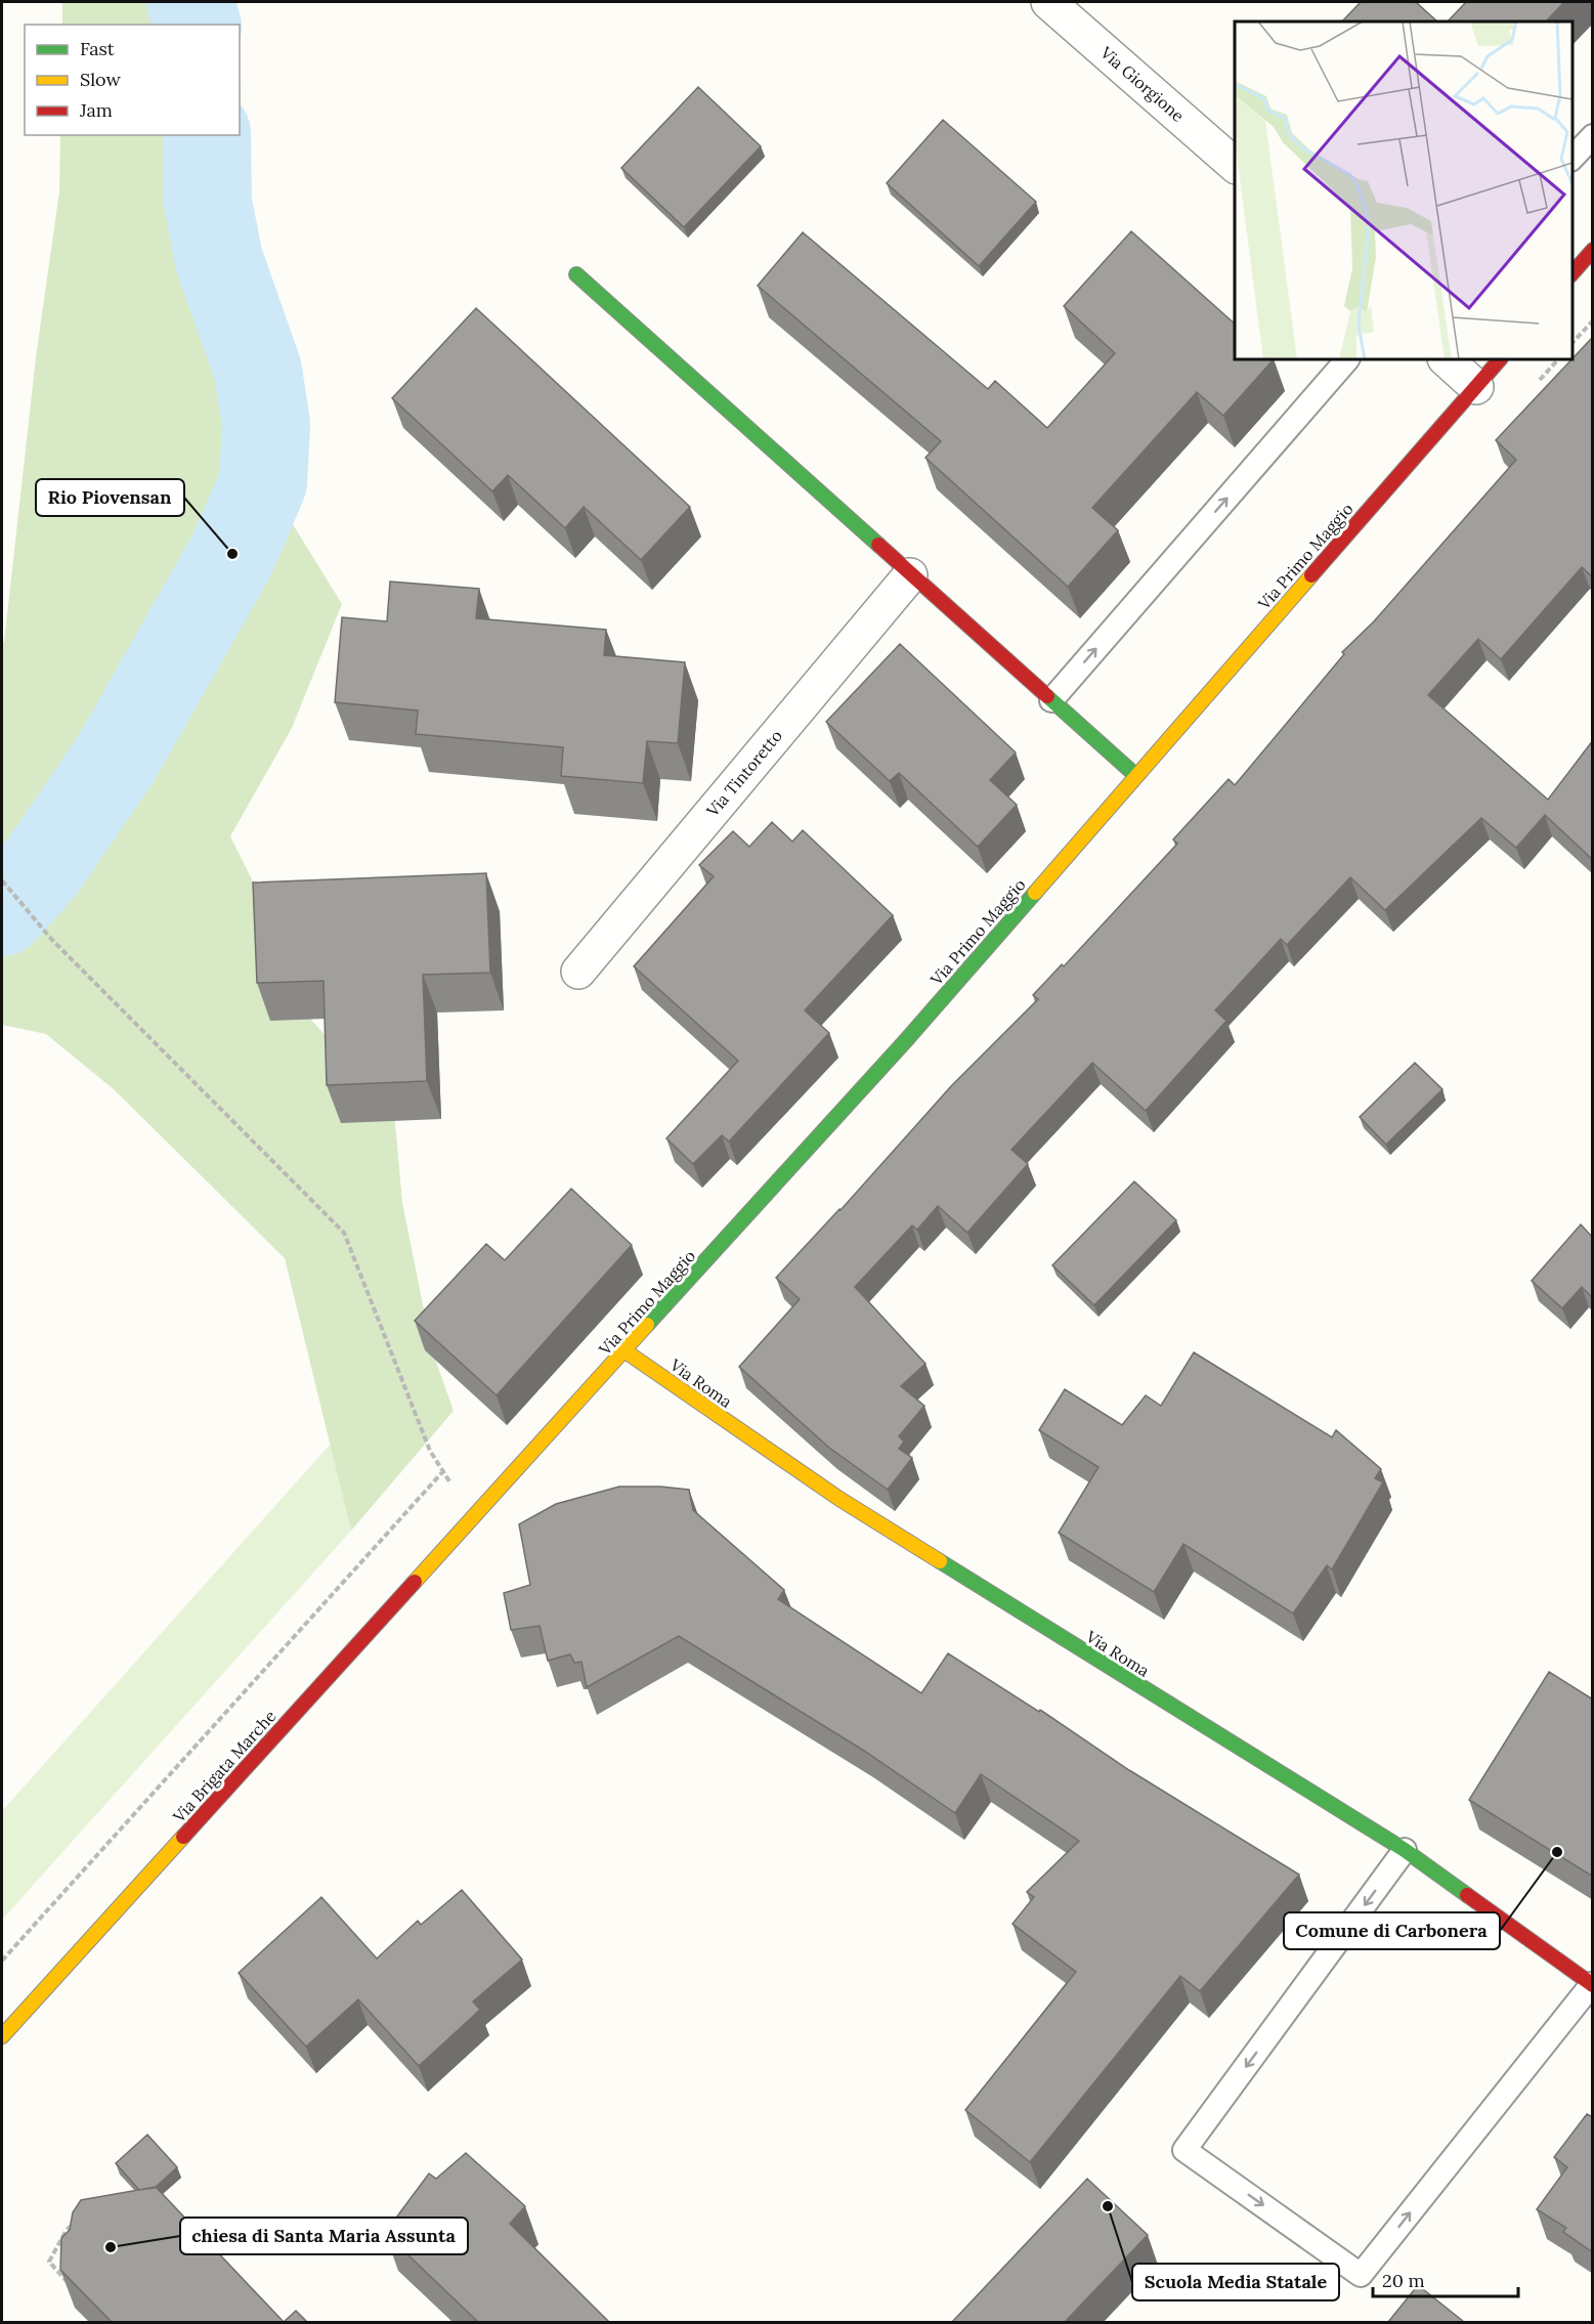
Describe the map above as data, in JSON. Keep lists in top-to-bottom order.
{
  "streets": {
    "street": [
      "Via Giorgione",
      "Via Primo Maggio",
      "Via Tintoretto",
      "Via Roma",
      "Via Brigata Marche"
    ]
  },
  "crossings": [
    ["Via Primo Maggio", "Via Roma"],
    ["Via Primo Maggio", "Via Brigata Marche"]
  ],
  "places": [
    "Rio Piovensan",
    "Comune di Carbonera",
    "Scuola Media Statale",
    "chiesa di Santa Maria Assunta"
  ],
  "legend": ["Fast", "Slow", "Jam"],
  "scale_bar": "20 m"
}
